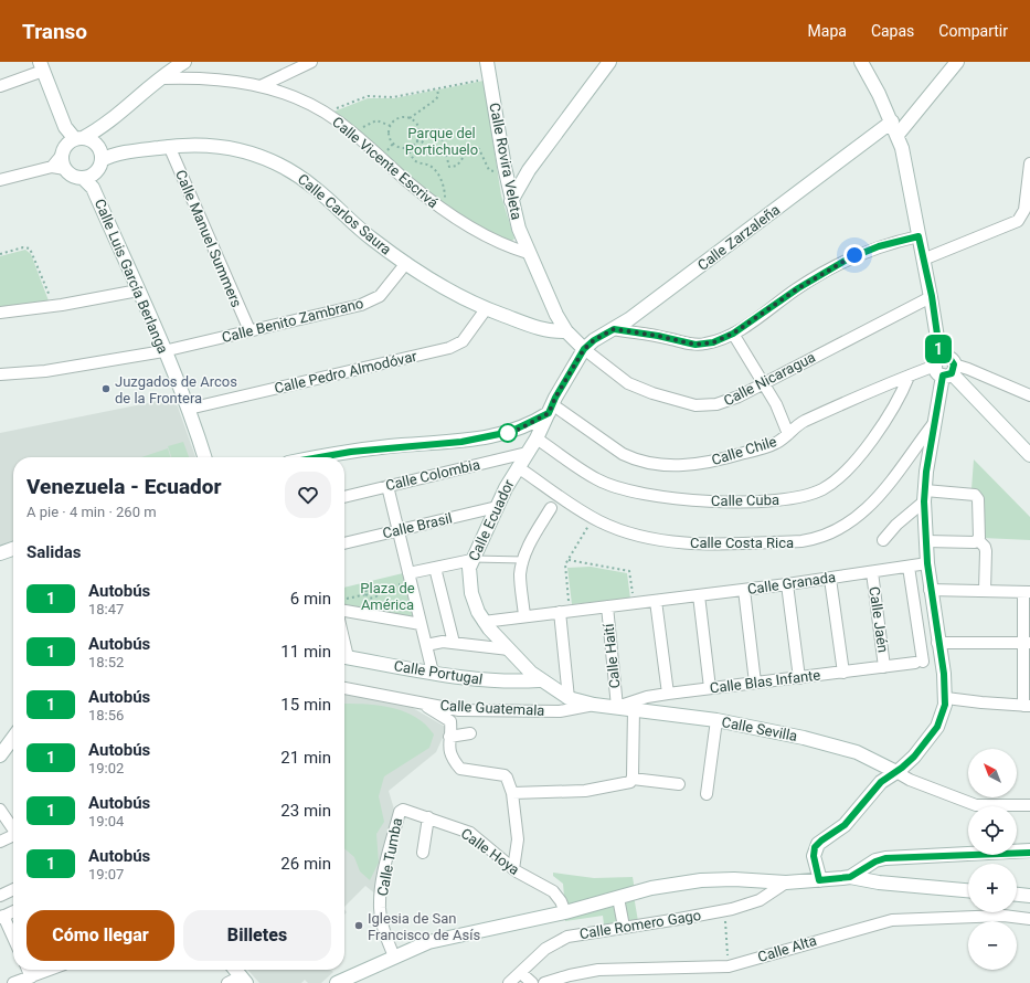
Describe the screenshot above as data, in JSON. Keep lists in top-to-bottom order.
{
  "streets": {
    "street": [
      "Calle Rovira Veleta",
      "Calle Vicente Escrivá",
      "Calle Carlos Saura",
      "Calle Zarzaleña",
      "Calle Manuel Summers",
      "Calle Luis García Berlanga",
      "Calle Benito Zambrano",
      "Calle Pedro Almodóvar",
      "Calle Nicaragua",
      "Calle Chile",
      "Calle Colombia",
      "Calle Cuba",
      "Calle Ecuador",
      "Calle Brasil",
      "Calle Costa Rica",
      "Calle Granada",
      "Calle Jaén",
      "Calle Haití",
      "Calle Portugal",
      "Calle Blas Infante",
      "Calle Guatemala",
      "Calle Sevilla",
      "Calle Hoya",
      "Calle Tumba",
      "Calle Romero Gago",
      "Calle Alta"
    ]
  },
  "crossings": [
    ["Calle Rovira Veleta", "Calle Vicente Escrivá"],
    ["Calle Rovira Veleta", "Calle Carlos Saura"],
    ["Calle Rovira Veleta", "Calle Zarzaleña"],
    ["Calle Rovira Veleta", "Calle Nicaragua"],
    ["Calle Rovira Veleta", "Calle Ecuador"],
    ["Calle Carlos Saura", "Calle Manuel Summers"],
    ["Calle Carlos Saura", "Calle Luis García Berlanga"],
    ["Calle Carlos Saura", "Calle Benito Zambrano"],
    ["Calle Carlos Saura", "Calle Pedro Almodóvar"],
    ["Calle Zarzaleña", "Calle Nicaragua"],
    ["Calle Zarzaleña", "Calle Ecuador"],
    ["Calle Manuel Summers", "Calle Benito Zambrano"],
    ["Calle Luis García Berlanga", "Calle Benito Zambrano"],
    ["Calle Luis García Berlanga", "Calle Pedro Almodóvar"],
    ["Calle Nicaragua", "Calle Ecuador"],
    ["Calle Chile", "Calle Cuba"],
    ["Calle Chile", "Calle Ecuador"],
    ["Calle Colombia", "Calle Ecuador"],
    ["Calle Cuba", "Calle Ecuador"],
    ["Calle Ecuador", "Calle Brasil"],
    ["Calle Ecuador", "Calle Costa Rica"],
    ["Calle Ecuador", "Calle Granada"],
    ["Calle Ecuador", "Calle Haití"],
    ["Calle Ecuador", "Calle Portugal"],
    ["Calle Ecuador", "Calle Blas Infante"],
    ["Calle Ecuador", "Calle Guatemala"],
    ["Calle Ecuador", "Calle Sevilla"],
    ["Calle Granada", "Calle Jaén"],
    ["Calle Granada", "Calle Haití"],
    ["Calle Granada", "Calle Blas Infante"],
    ["Calle Jaén", "Calle Blas Infante"],
    ["Calle Haití", "Calle Blas Infante"],
    ["Calle Haití", "Calle Sevilla"],
    ["Calle Blas Infante", "Calle Sevilla"],
    ["Calle Hoya", "Calle Tumba"]
  ],
  "parks": ["Parque del Portichuelo", "Plaza de América"],
  "places": ["Juzgados de Arcos de la Frontera", "Iglesia de San Francisco de Asís"],
  "lines": ["bus line 1"],
  "north": "top left",
  "page": {
    "header": "Transo",
    "nav": ["Mapa", "Capas", "Compartir"],
    "on_map": "1",
    "heading": [
      ["Venezuela - Ecuador", "A pie · 4 min · 260 m"],
      "Salidas"
    ],
    "list": [
      {
        "mark": "1",
        "name": "Autobús",
        "note": "18:47",
        "value": "6 min"
      },
      {
        "mark": "1",
        "name": "Autobús",
        "note": "18:52",
        "value": "11 min"
      },
      {
        "mark": "1",
        "name": "Autobús",
        "note": "18:56",
        "value": "15 min"
      },
      {
        "mark": "1",
        "name": "Autobús",
        "note": "19:02",
        "value": "21 min"
      },
      {
        "mark": "1",
        "name": "Autobús",
        "note": "19:04",
        "value": "23 min"
      },
      {
        "mark": "1",
        "name": "Autobús",
        "note": "19:07",
        "value": "26 min"
      }
    ],
    "map_buttons": ["+", "−"],
    "buttons": ["Cómo llegar", "Billetes"]
  }
}
